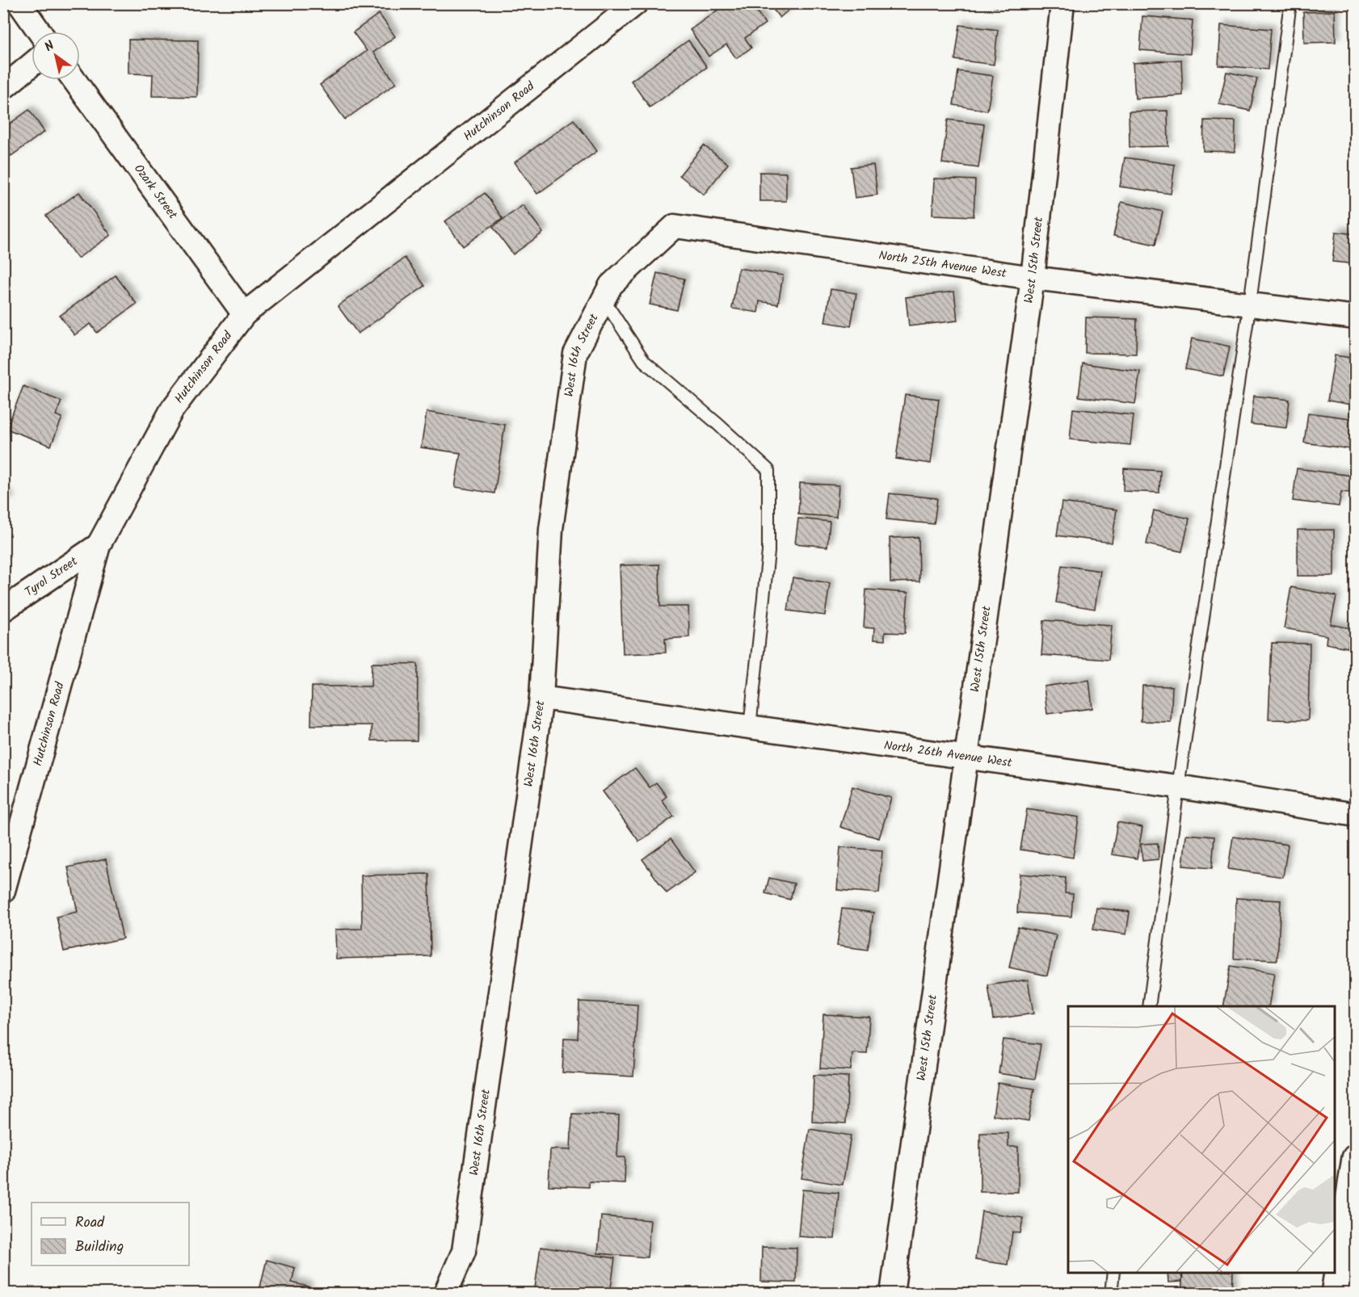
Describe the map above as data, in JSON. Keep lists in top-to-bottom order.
{
  "streets": {
    "street": [
      "Hutchinson Road",
      "Ozark Street",
      "West 15th Street",
      "North 25th Avenue West",
      "West 16th Street",
      "Tyrol Street",
      "North 26th Avenue West"
    ]
  },
  "crossings": [
    ["Hutchinson Road", "Ozark Street"],
    ["Hutchinson Road", "Tyrol Street"],
    ["West 15th Street", "North 25th Avenue West"],
    ["West 15th Street", "North 26th Avenue West"],
    ["North 25th Avenue West", "West 16th Street"],
    ["West 16th Street", "North 26th Avenue West"]
  ],
  "legend": ["Road", "Building"],
  "north": "top left"
}
